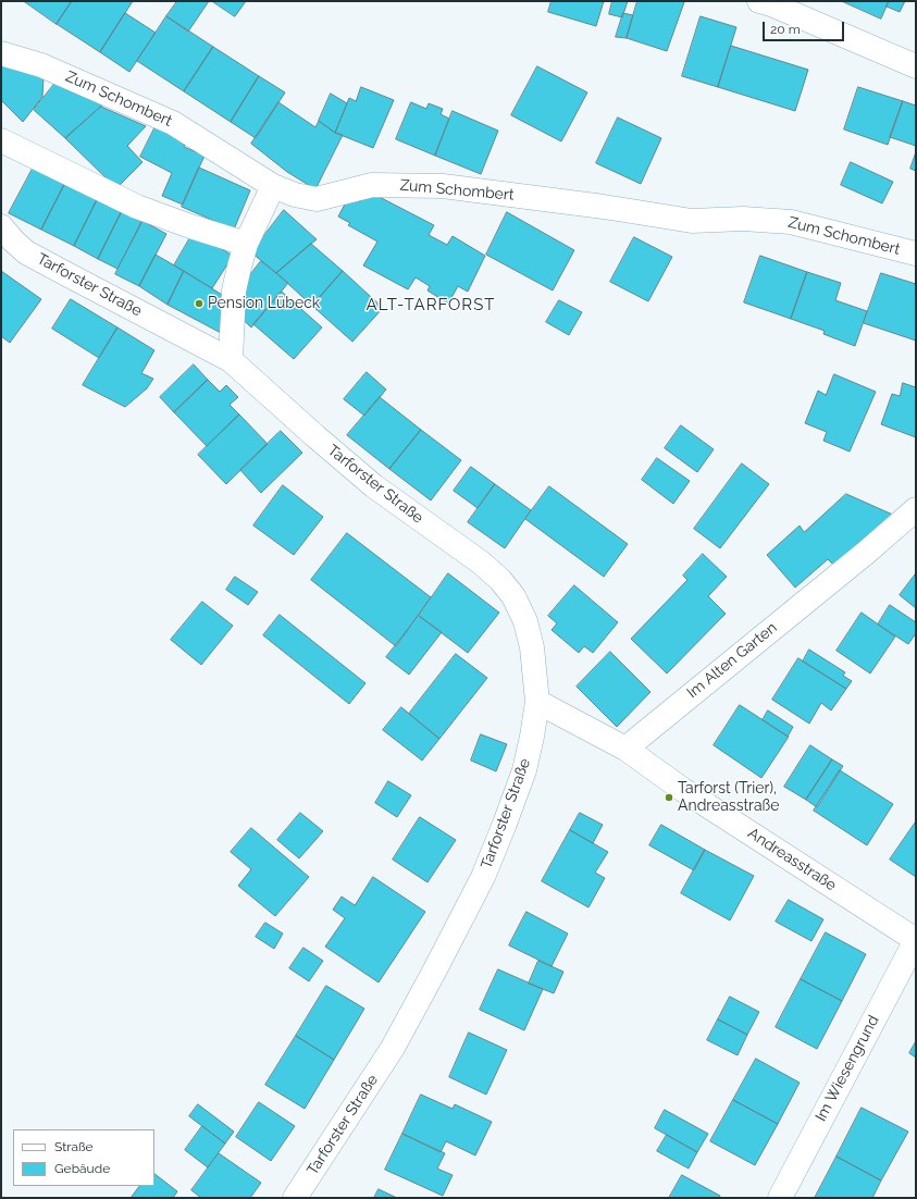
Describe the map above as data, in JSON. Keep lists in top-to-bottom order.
{
  "streets": {
    "street": [
      "Zum Schombert",
      "Tarforster Straße",
      "Im Alten Garten",
      "Andreasstraße",
      "Im Wiesengrund"
    ]
  },
  "crossings": [
    ["Im Alten Garten", "Andreasstraße"],
    ["Andreasstraße", "Im Wiesengrund"]
  ],
  "districts": ["ALT-TARFORST"],
  "places": ["Pension Lübeck", "Tarforst (Trier), Andreasstraße"],
  "legend": ["Straße", "Gebäude"],
  "scale_bar": "20 m"
}
